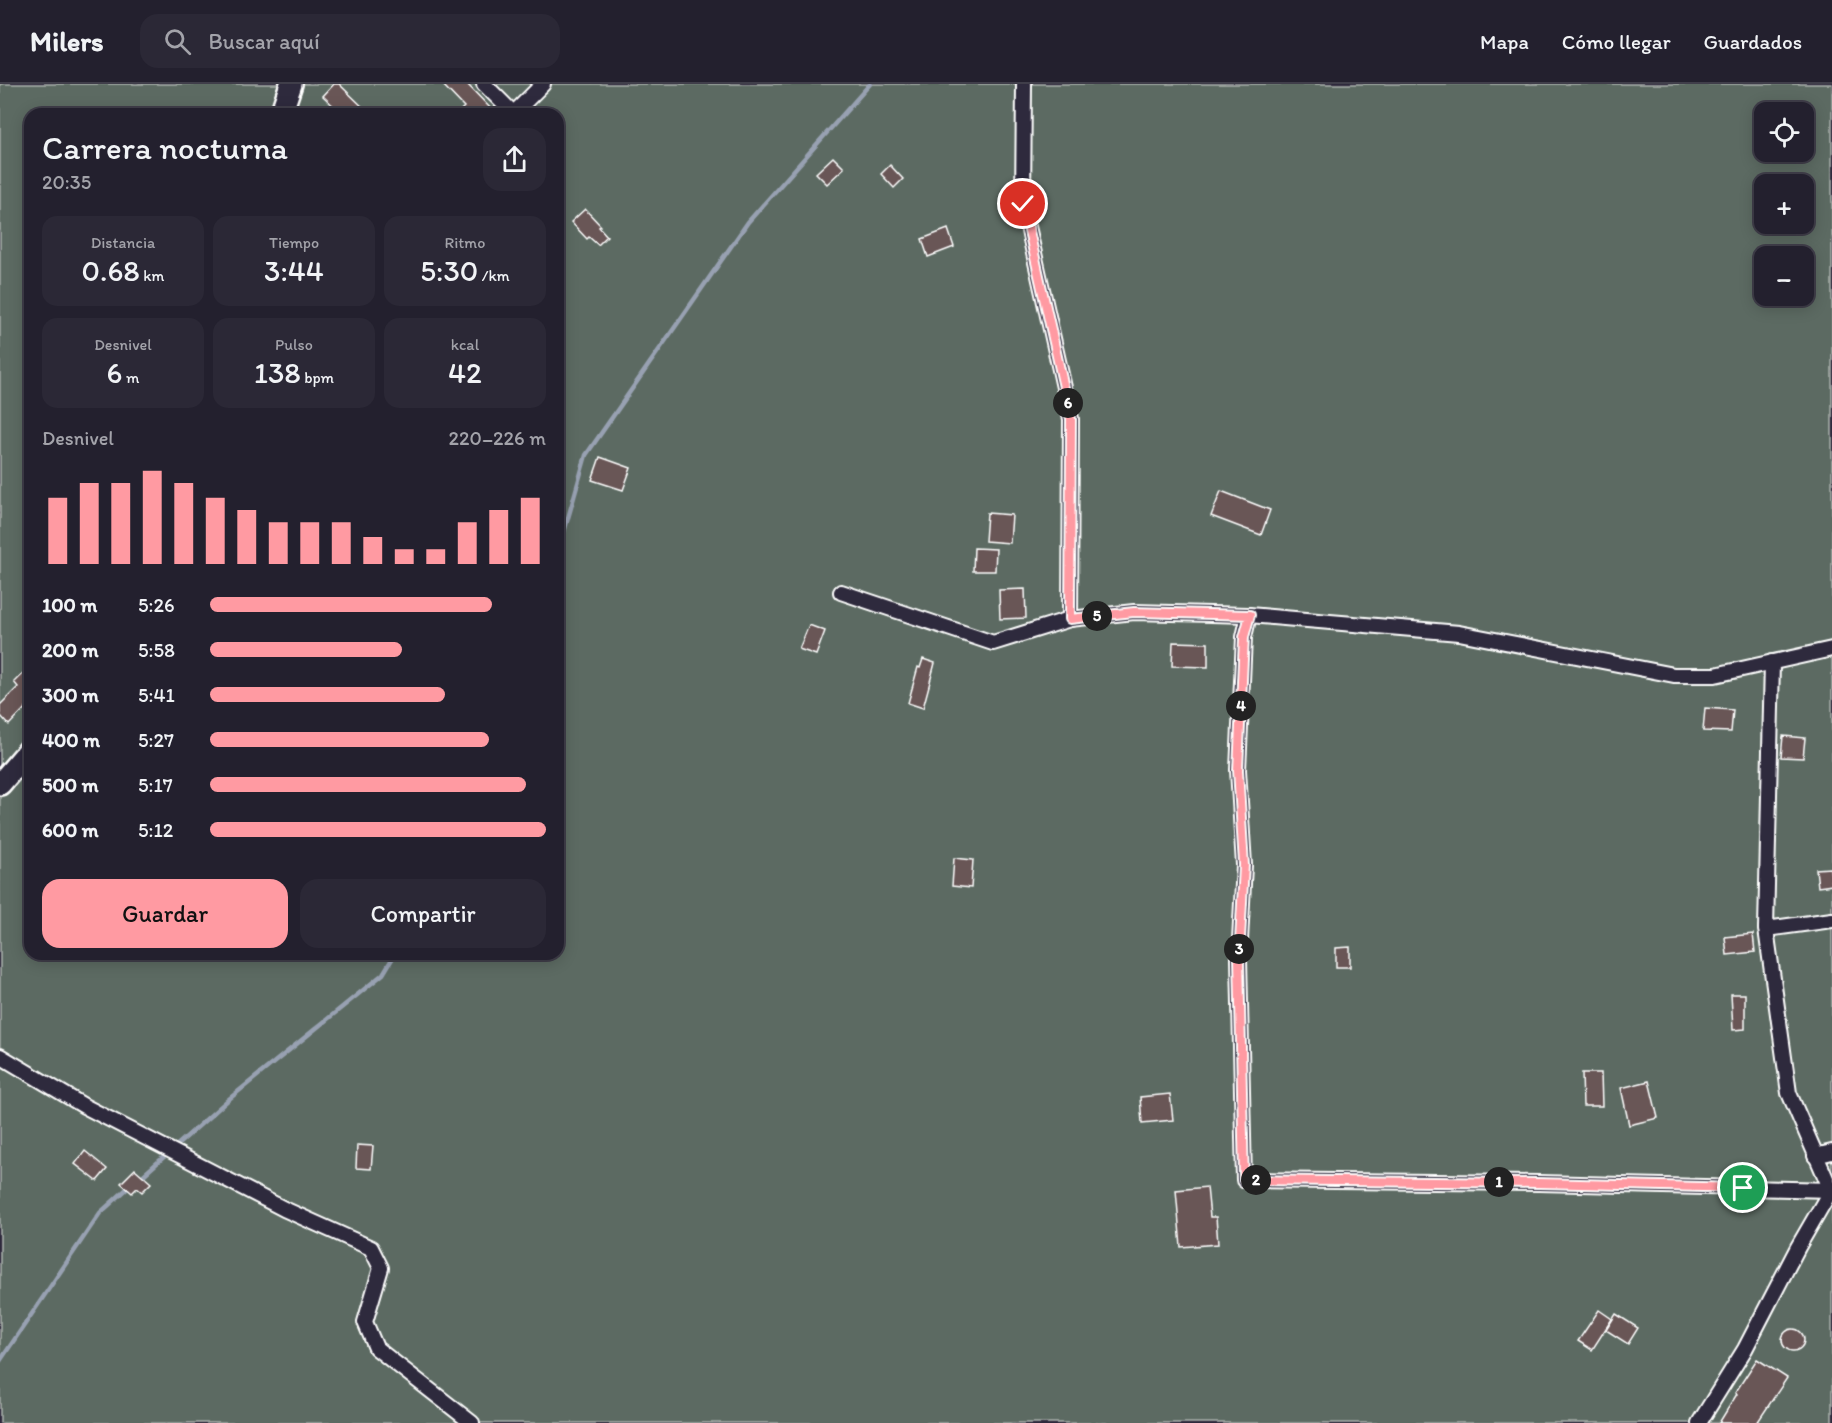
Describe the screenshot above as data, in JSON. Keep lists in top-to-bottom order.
{
  "page": {
    "header": "Milers",
    "search": "Buscar aquí",
    "nav": ["Mapa", "Cómo llegar", "Guardados"],
    "map_buttons": ["+", "−"],
    "heading": ["Carrera nocturna", "20:35"],
    "stats": [
      ["Distancia", "0.68 km"],
      ["Tiempo", "3:44"],
      ["Ritmo", "5:30 /km"],
      ["Desnivel", "6 m"],
      ["Pulso", "138 bpm"],
      ["kcal", "42"]
    ],
    "pins": [
      "6",
      "5",
      "4",
      "3",
      "2",
      "1"
    ],
    "chart": ["Desnivel", "220–226 m"],
    "list": [
      {
        "name": "100 m",
        "note": "5:26"
      },
      {
        "name": "200 m",
        "note": "5:58"
      },
      {
        "name": "300 m",
        "note": "5:41"
      },
      {
        "name": "400 m",
        "note": "5:27"
      },
      {
        "name": "500 m",
        "note": "5:17"
      },
      {
        "name": "600 m",
        "note": "5:12"
      }
    ],
    "buttons": ["Guardar", "Compartir"]
  }
}
